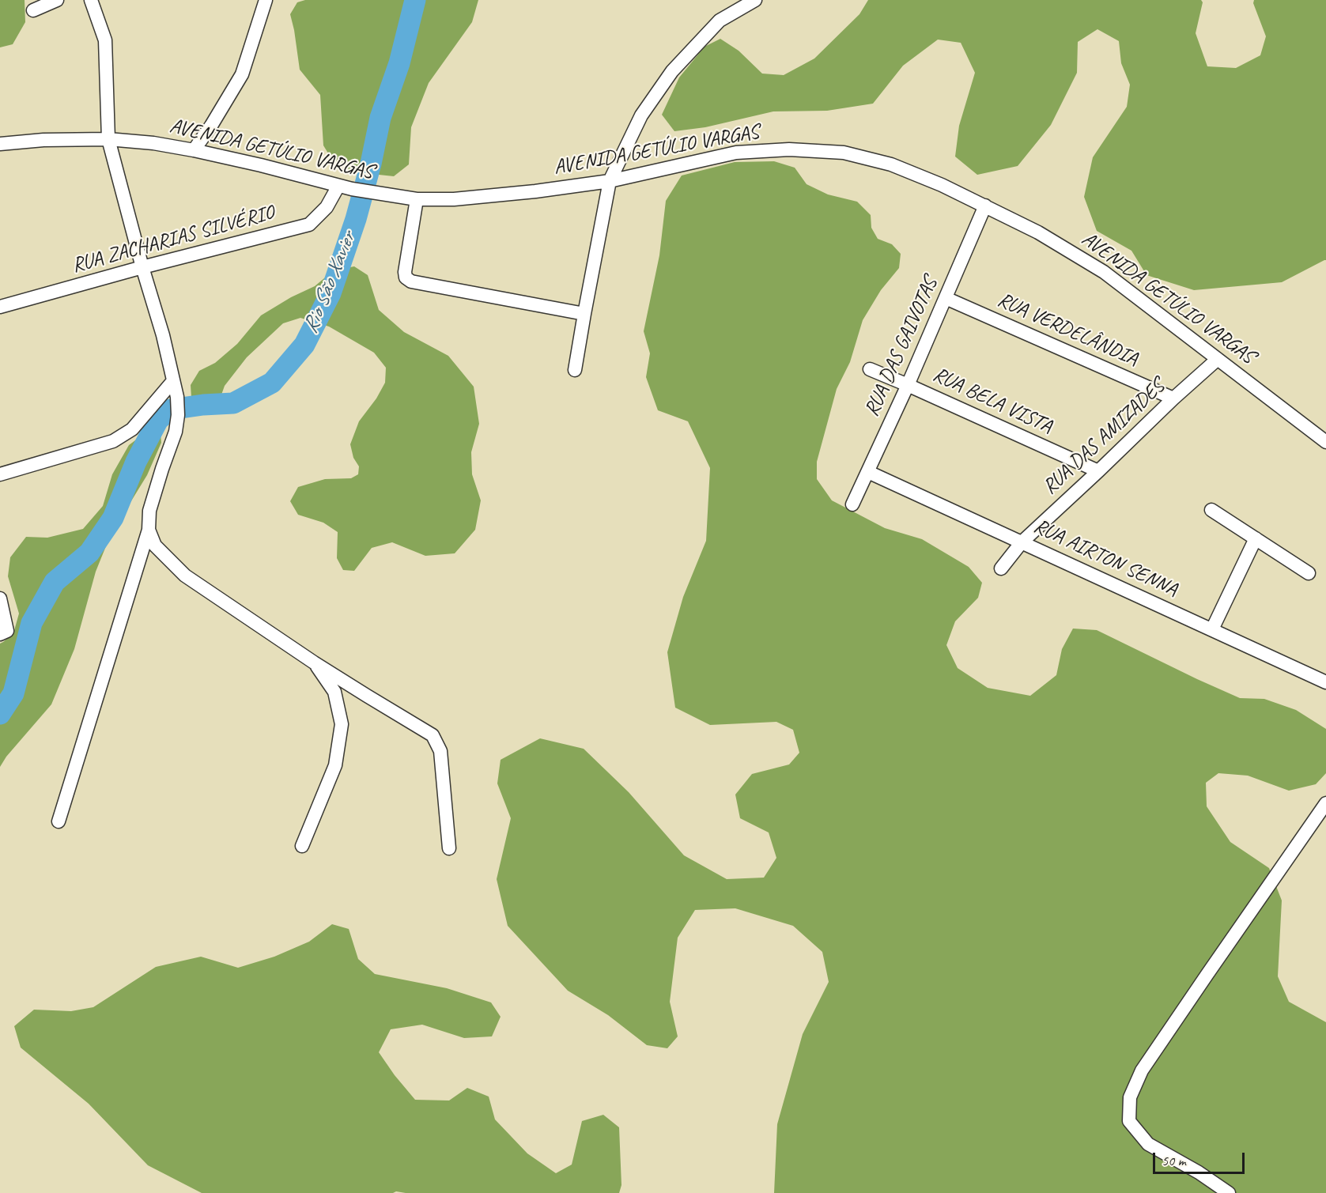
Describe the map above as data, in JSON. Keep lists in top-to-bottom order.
{
  "streets": {
    "street": [
      "AVENIDA GETÚLIO VARGAS",
      "RUA ZACHARIAS SILVÉRIO",
      "RUA VERDELÂNDIA",
      "RUA DAS GAIVOTAS",
      "RUA BELA VISTA",
      "RUA DAS AMIZADES",
      "RUA AIRTON SENNA"
    ]
  },
  "crossings": [
    ["AVENIDA GETÚLIO VARGAS", "RUA ZACHARIAS SILVÉRIO"],
    ["AVENIDA GETÚLIO VARGAS", "RUA DAS GAIVOTAS"],
    ["AVENIDA GETÚLIO VARGAS", "RUA DAS AMIZADES"],
    ["RUA VERDELÂNDIA", "RUA DAS GAIVOTAS"],
    ["RUA VERDELÂNDIA", "RUA DAS AMIZADES"],
    ["RUA DAS GAIVOTAS", "RUA BELA VISTA"],
    ["RUA DAS GAIVOTAS", "RUA AIRTON SENNA"],
    ["RUA BELA VISTA", "RUA DAS AMIZADES"],
    ["RUA DAS AMIZADES", "RUA AIRTON SENNA"]
  ],
  "water": ["Rio São Xavier"],
  "scale_bar": "50 m"
}
